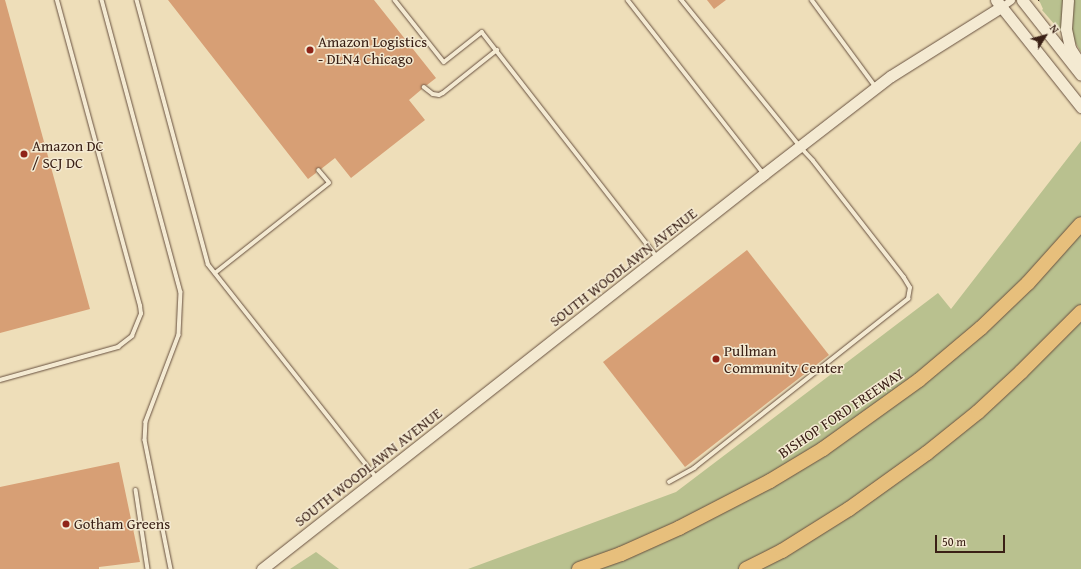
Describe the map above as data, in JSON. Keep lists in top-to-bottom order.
{
  "streets": {
    "highway": ["BISHOP FORD FREEWAY"],
    "street": ["SOUTH WOODLAWN AVENUE"]
  },
  "places": [
    "Amazon Logistics - DLN4 Chicago",
    "Amazon DC / SCJ DC",
    "Pullman Community Center",
    "Gotham Greens"
  ],
  "scale_bar": "50 m",
  "north": "top right"
}
